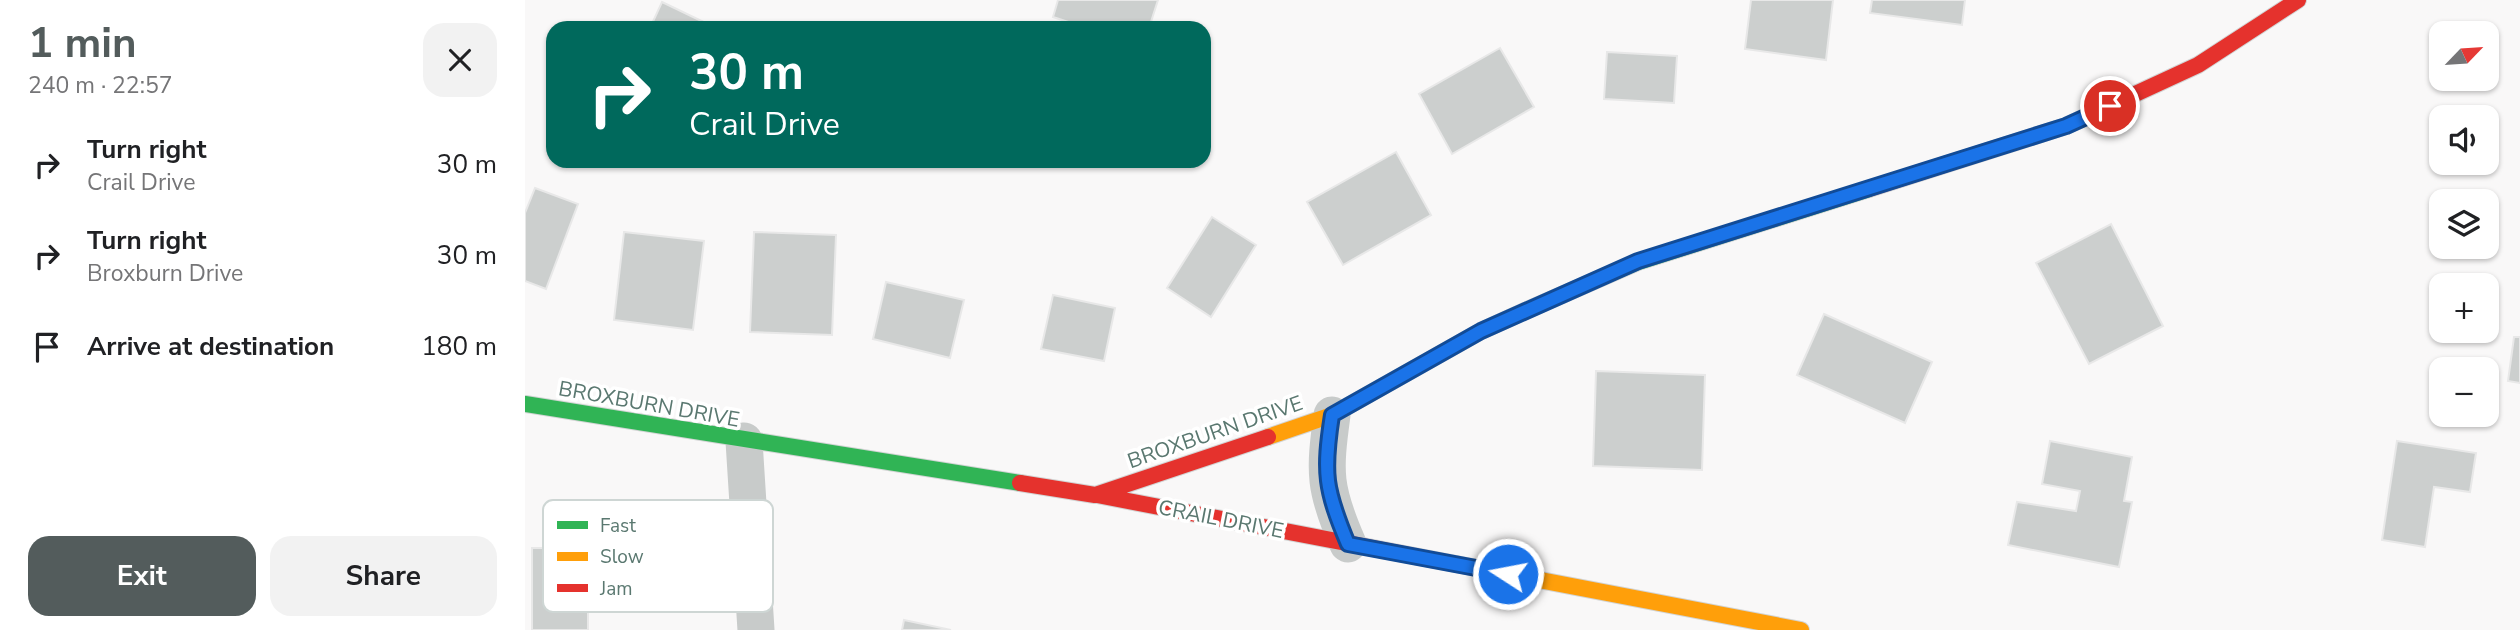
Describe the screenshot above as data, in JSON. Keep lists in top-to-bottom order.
{
  "streets": {
    "street": ["BROXBURN DRIVE", "CRAIL DRIVE"]
  },
  "crossings": [
    ["BROXBURN DRIVE", "CRAIL DRIVE"]
  ],
  "legend": ["Fast", "Slow", "Jam"],
  "north": "top right",
  "page": {
    "heading": ["1 min", "240 m · 22:57"],
    "map_buttons": ["+", "−"],
    "turn": ["30 m", "Crail Drive"],
    "list": [
      {
        "name": "Turn right",
        "note": "Crail Drive",
        "value": "30 m"
      },
      {
        "name": "Turn right",
        "note": "Broxburn Drive",
        "value": "30 m"
      },
      {
        "name": "Arrive at destination",
        "value": "180 m"
      }
    ],
    "buttons": ["Exit", "Share"]
  }
}
